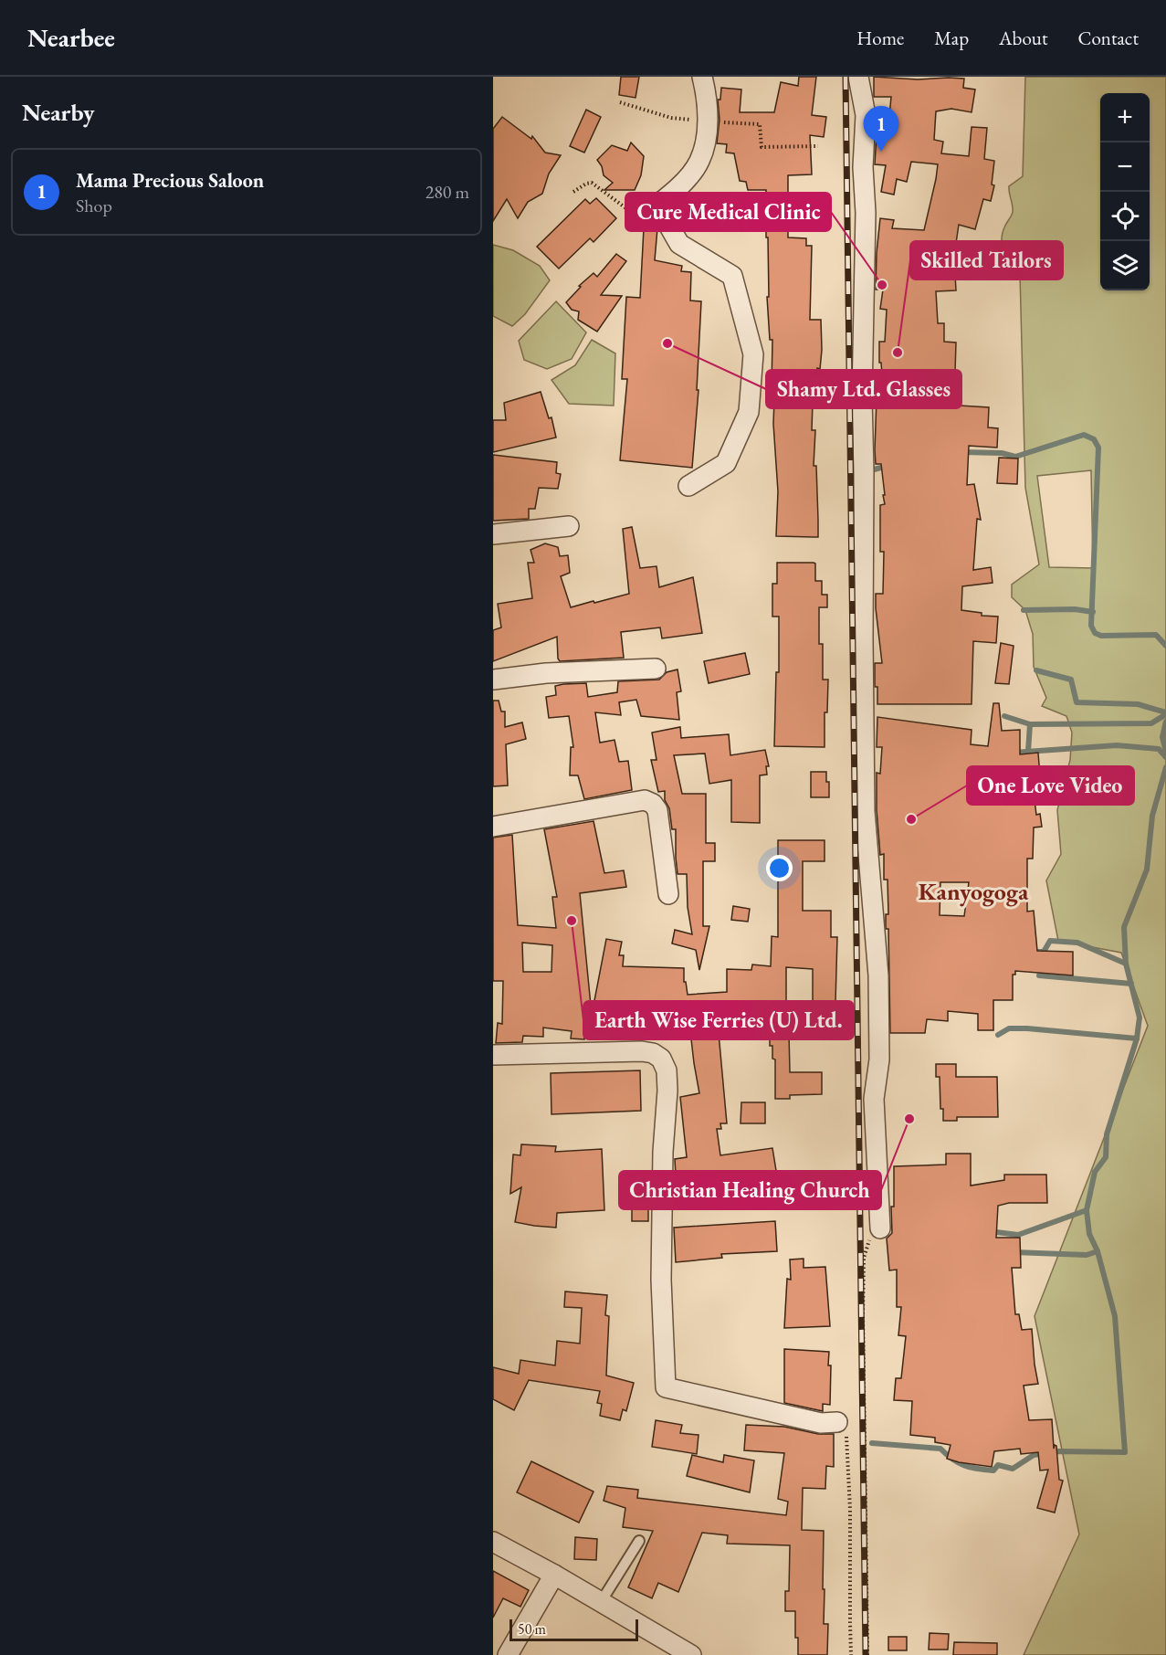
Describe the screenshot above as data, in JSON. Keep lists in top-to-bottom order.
{
  "districts": ["Kanyogoga"],
  "places": [
    "Cure Medical Clinic",
    "Shamy Ltd. Glasses",
    "Skilled Tailors",
    "One Love Video",
    "Earth Wise Ferries (U) Ltd.",
    "Christian Healing Church"
  ],
  "scale_bar": "50 m",
  "page": {
    "header": "Nearbee",
    "nav": [
      "Home",
      "Map",
      "About",
      "Contact"
    ],
    "heading": "Nearby",
    "map_buttons": ["+", "−"],
    "pins": "1",
    "list": [
      {
        "mark": "1",
        "name": "Mama Precious Saloon",
        "note": "Shop",
        "value": "280 m"
      }
    ],
    "scale": "50 m"
  }
}
